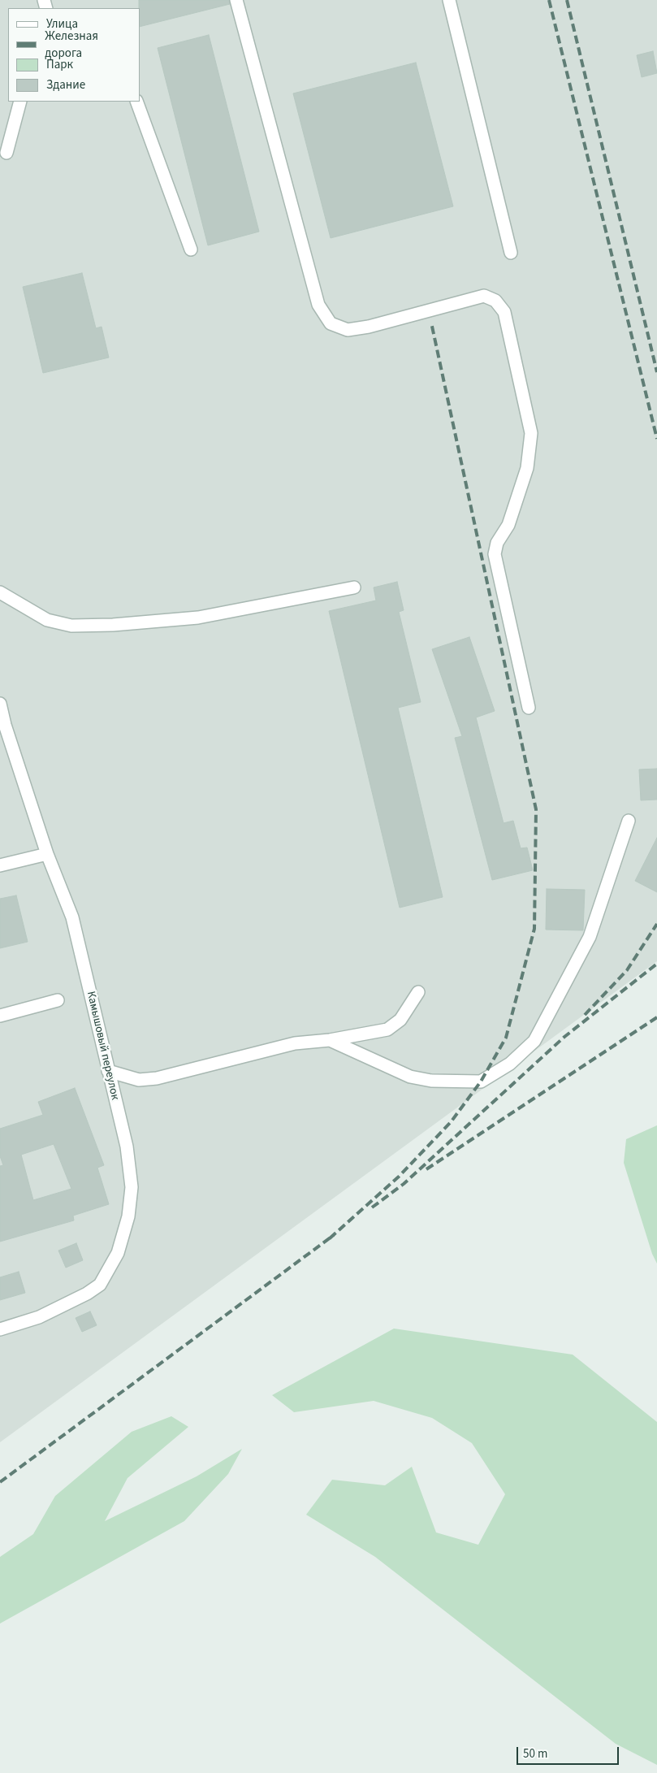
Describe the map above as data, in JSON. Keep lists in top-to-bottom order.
{
  "streets": {
    "lane": ["Камышовый переулок"]
  },
  "legend": [
    "Улица",
    "Железная дорога",
    "Парк",
    "Здание"
  ],
  "scale_bar": "50 m"
}
